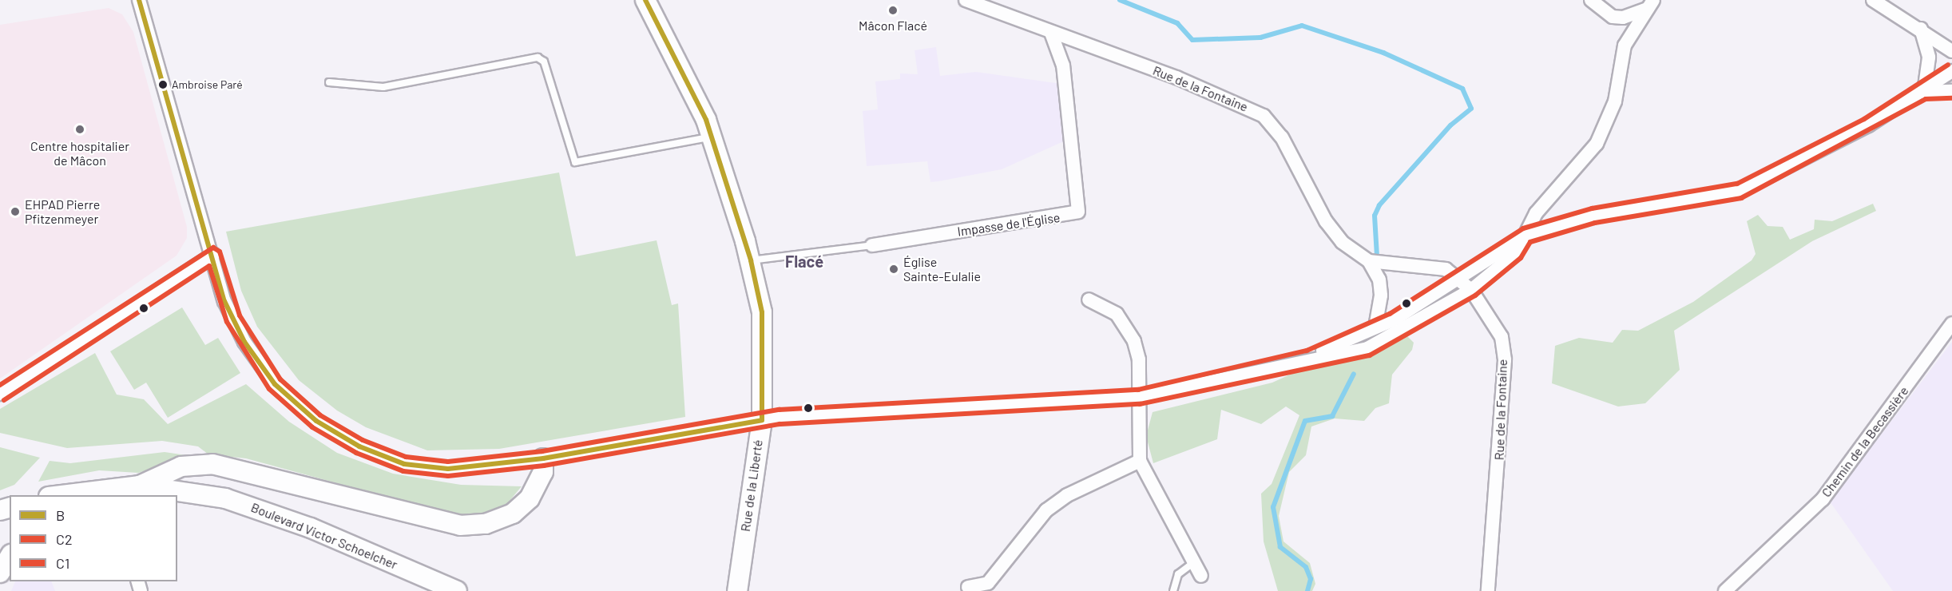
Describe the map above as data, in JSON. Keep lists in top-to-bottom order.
{
  "streets": {
    "street": [
      "Rue de la Fontaine",
      "Impasse de l'Église",
      "Chemin de la Becassière",
      "Rue de la Liberté",
      "Boulevard Victor Schoelcher"
    ]
  },
  "crossings": [
    ["Rue de la Fontaine", "Impasse de l'Église"]
  ],
  "districts": ["Flacé"],
  "places": [
    "Mâcon Flacé",
    "Ambroise Paré",
    "Centre hospitalier de Mâcon",
    "EHPAD Pierre Pfitzenmeyer",
    "Église Sainte-Eulalie"
  ],
  "lines": ["transit line B", "transit line C1", "transit line C2"],
  "legend": ["B", "C2", "C1"]
}
